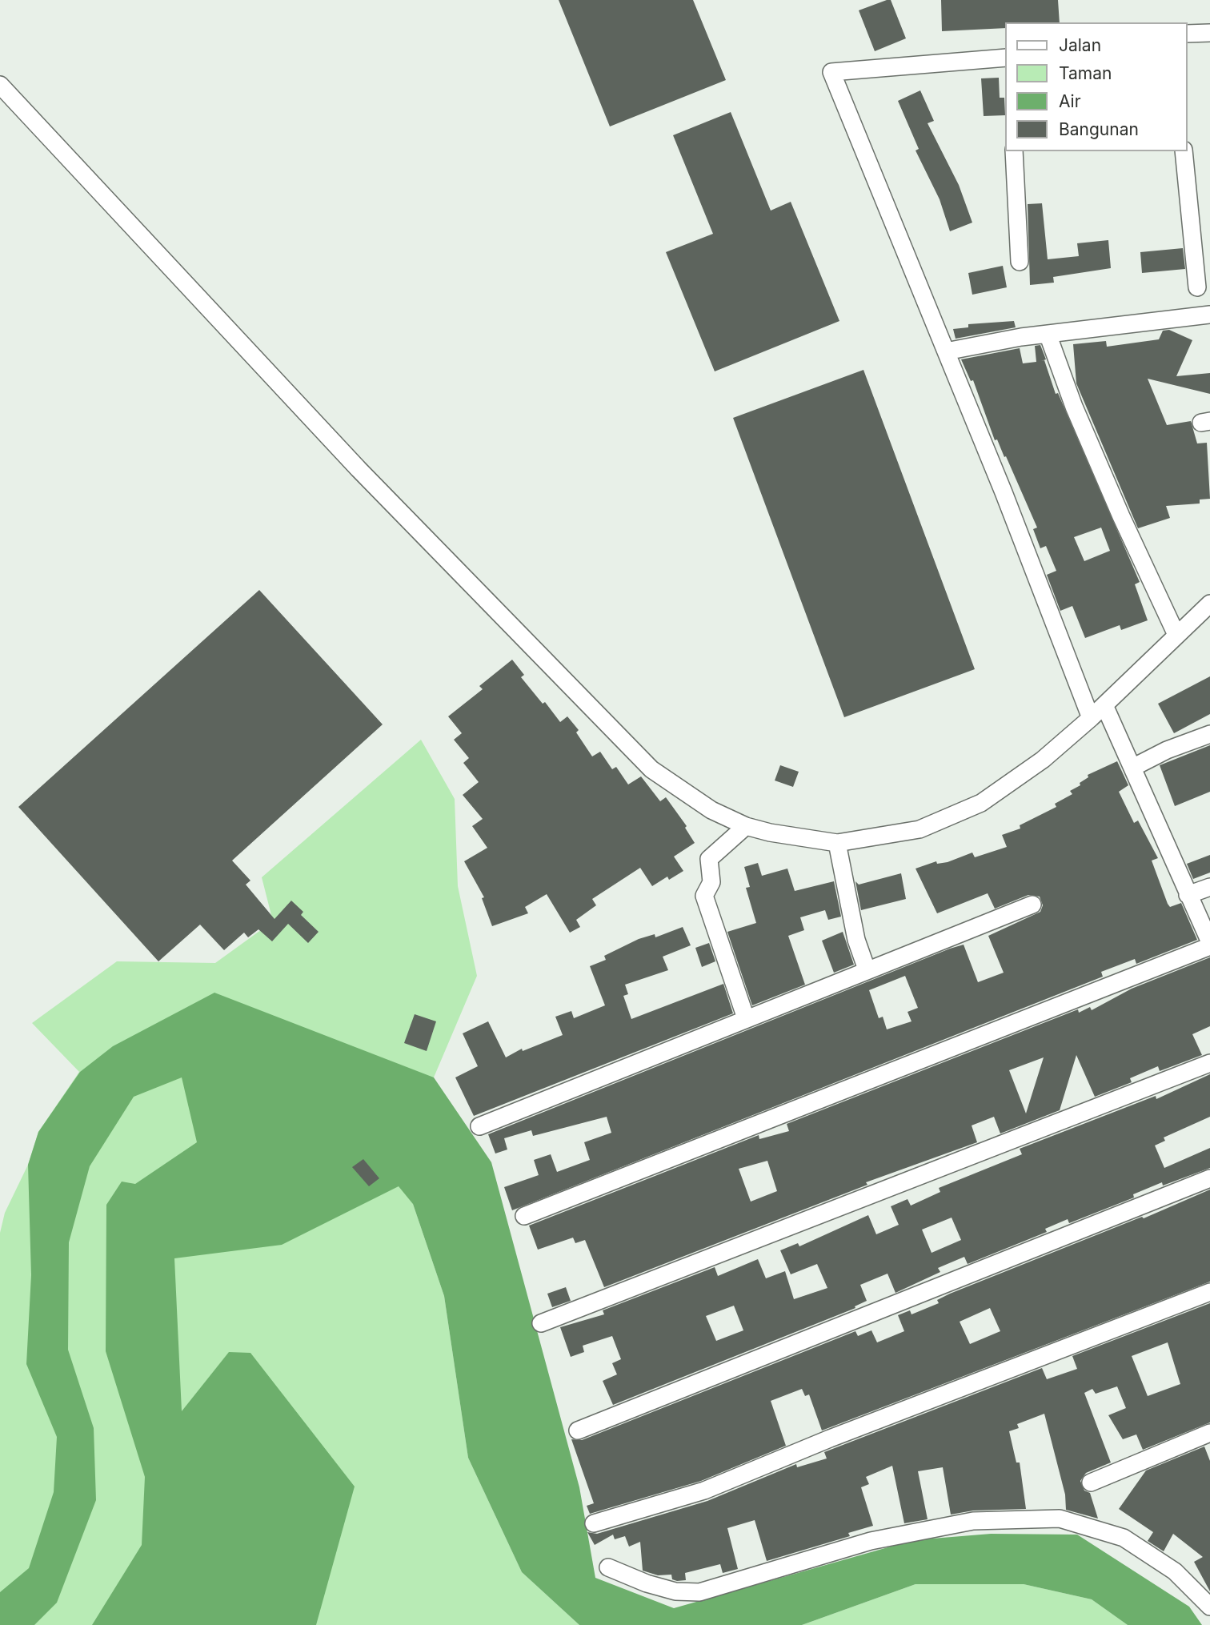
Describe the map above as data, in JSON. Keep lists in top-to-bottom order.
{
  "legend": [
    "Jalan",
    "Taman",
    "Air",
    "Bangunan"
  ]
}
